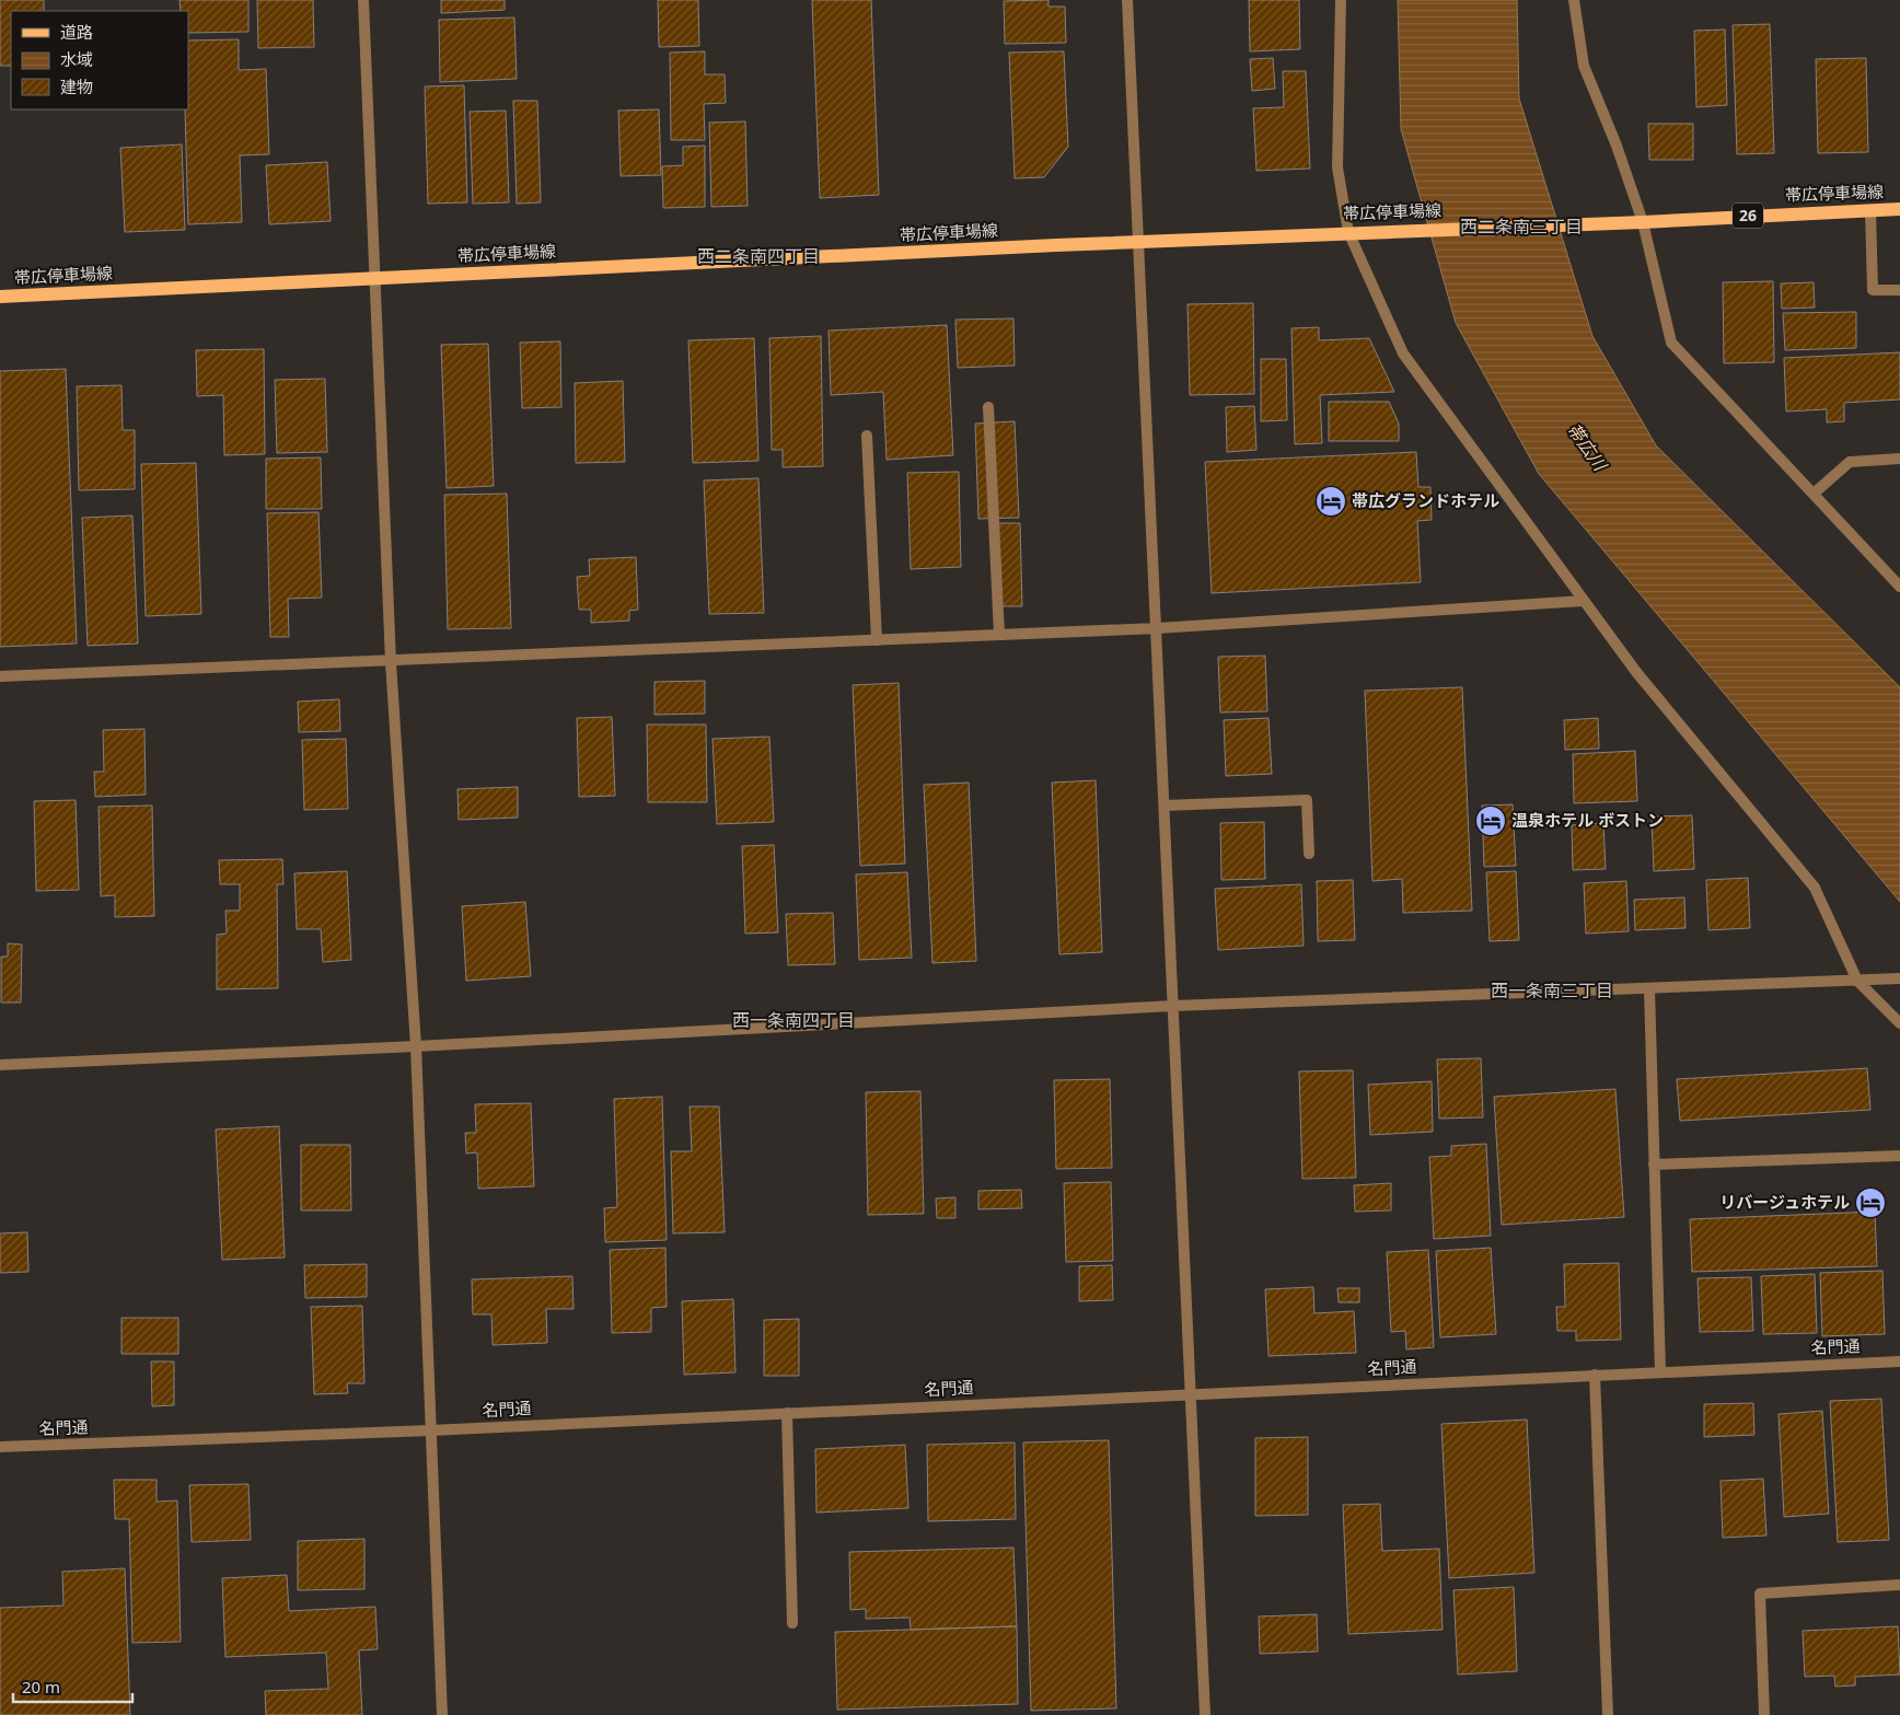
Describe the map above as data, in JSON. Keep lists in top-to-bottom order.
{
  "streets": {
    "main road": ["帯広停車場線", "26"],
    "street": ["名門通"]
  },
  "districts": [
    "西二条南三丁目",
    "西二条南四丁目",
    "西一条南三丁目",
    "西一条南四丁目"
  ],
  "water": ["帯広川"],
  "places": {
    "hotel": ["帯広グランドホテル", "温泉ホテル ボストン", "リバージュホテル"]
  },
  "legend": ["道路", "水域", "建物"],
  "scale_bar": "20 m"
}
